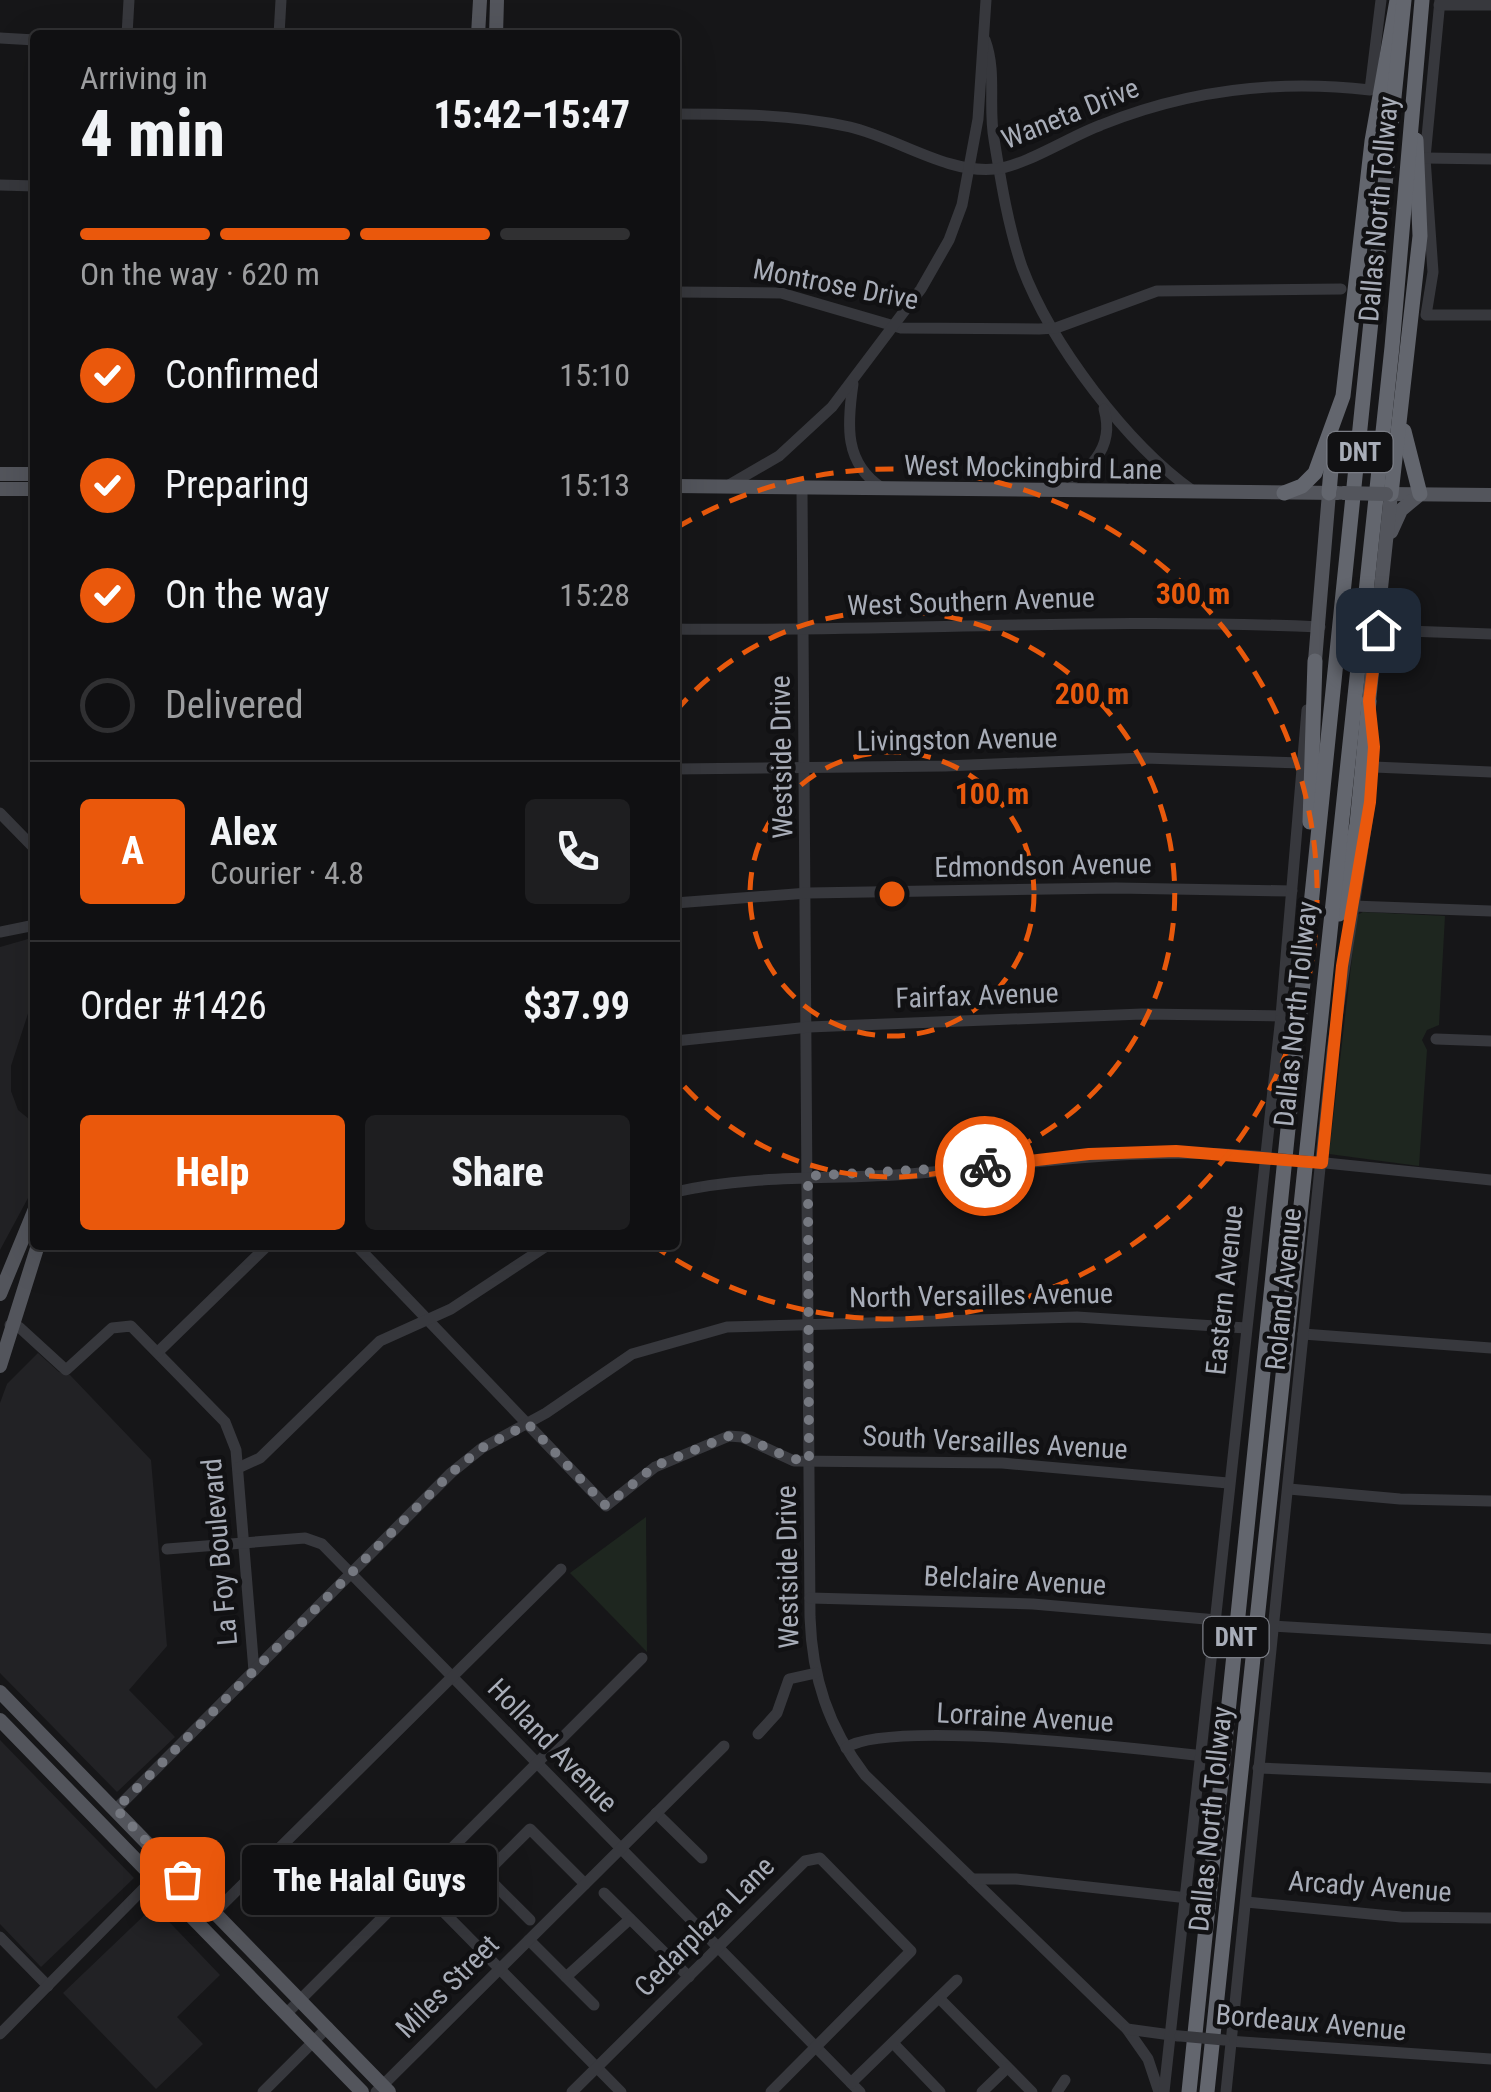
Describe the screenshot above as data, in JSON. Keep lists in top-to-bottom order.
{
  "streets": {
    "highway": ["Dallas North Tollway", "DNT"],
    "main road": ["West Mockingbird Lane", "Roland Avenue", "Eastern Avenue"],
    "street": [
      "Waneta Drive",
      "Montrose Drive",
      "West Southern Avenue",
      "Livingston Avenue",
      "Westside Drive",
      "Edmondson Avenue",
      "Fairfax Avenue",
      "North Versailles Avenue",
      "South Versailles Avenue",
      "La Foy Boulevard",
      "Belclaire Avenue",
      "Lorraine Avenue",
      "Holland Avenue",
      "Arcady Avenue",
      "Cedarplaza Lane",
      "Miles Street",
      "Bordeaux Avenue"
    ]
  },
  "crossings": [
    ["Montrose Drive", "West Mockingbird Lane"],
    ["West Mockingbird Lane", "Westside Drive"],
    ["West Mockingbird Lane", "Roland Avenue"],
    ["West Mockingbird Lane", "Eastern Avenue"],
    ["West Southern Avenue", "Westside Drive"],
    ["West Southern Avenue", "Eastern Avenue"],
    ["Livingston Avenue", "Westside Drive"],
    ["Livingston Avenue", "Eastern Avenue"],
    ["Westside Drive", "Edmondson Avenue"],
    ["Westside Drive", "Fairfax Avenue"],
    ["Westside Drive", "Eastern Avenue"],
    ["Westside Drive", "North Versailles Avenue"],
    ["Westside Drive", "South Versailles Avenue"],
    ["Westside Drive", "Belclaire Avenue"],
    ["Westside Drive", "Lorraine Avenue"],
    ["Westside Drive", "Bordeaux Avenue"],
    ["Edmondson Avenue", "Eastern Avenue"],
    ["Fairfax Avenue", "Eastern Avenue"],
    ["Roland Avenue", "Arcady Avenue"],
    ["Roland Avenue", "Bordeaux Avenue"],
    ["Eastern Avenue", "North Versailles Avenue"],
    ["Eastern Avenue", "South Versailles Avenue"],
    ["Eastern Avenue", "Belclaire Avenue"],
    ["Eastern Avenue", "Lorraine Avenue"],
    ["Eastern Avenue", "Bordeaux Avenue"],
    ["North Versailles Avenue", "South Versailles Avenue"],
    ["North Versailles Avenue", "La Foy Boulevard"],
    ["North Versailles Avenue", "Holland Avenue"],
    ["La Foy Boulevard", "Holland Avenue"],
    ["Holland Avenue", "Cedarplaza Lane"],
    ["Holland Avenue", "Miles Street"]
  ],
  "places": ["The Halal Guys"],
  "page": {
    "heading": ["4 min", "Arriving in", "15:42–15:47"],
    "panel": [
      "Alex",
      "Courier · 4.8",
      "Order #1426",
      "$37.99"
    ],
    "bar": "On the way · 620 m",
    "list": [
      ["Confirmed", "15:10"],
      ["Preparing", "15:13"],
      ["On the way", "15:28"],
      "Delivered"
    ],
    "round": "A",
    "buttons": ["Help", "Share"],
    "bubble": "The Halal Guys"
  },
  "rings": ["300 m", "200 m", "100 m"]
}
